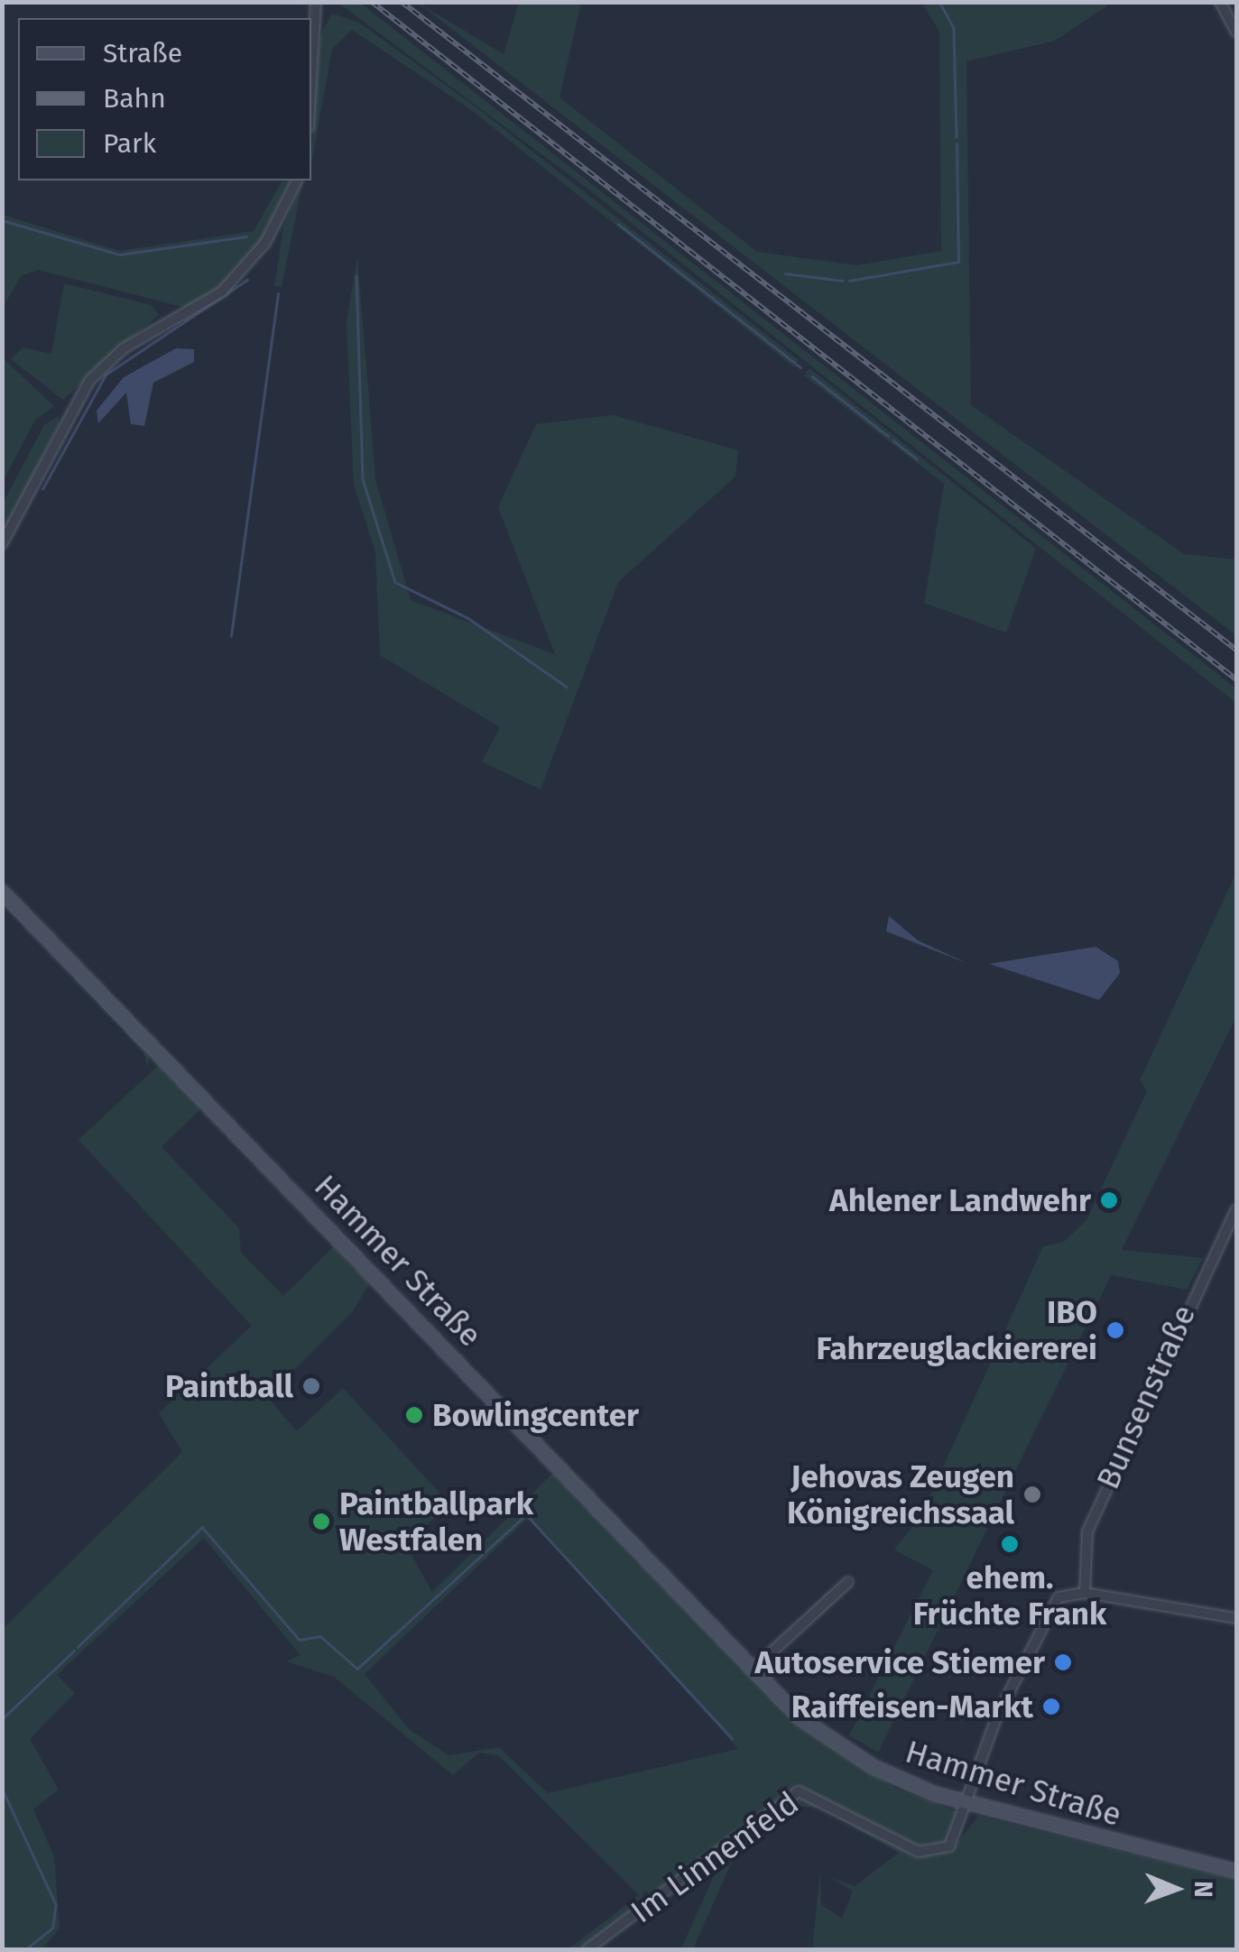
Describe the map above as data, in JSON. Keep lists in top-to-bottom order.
{
  "streets": {
    "main road": ["Hammer Straße"],
    "street": ["Bunsenstraße", "Im Linnenfeld"]
  },
  "crossings": [
    ["Hammer Straße", "Im Linnenfeld"],
    ["Bunsenstraße", "Im Linnenfeld"]
  ],
  "places": [
    "Ahlener Landwehr",
    "IBO Fahrzeuglackiererei",
    "Paintball",
    "Bowlingcenter",
    "Jehovas Zeugen Königreichssaal",
    "Paintballpark Westfalen",
    "ehem. Früchte Frank",
    "Autoservice Stiemer",
    "Raiffeisen-Markt"
  ],
  "legend": ["Straße", "Bahn", "Park"],
  "north": "right"
}
